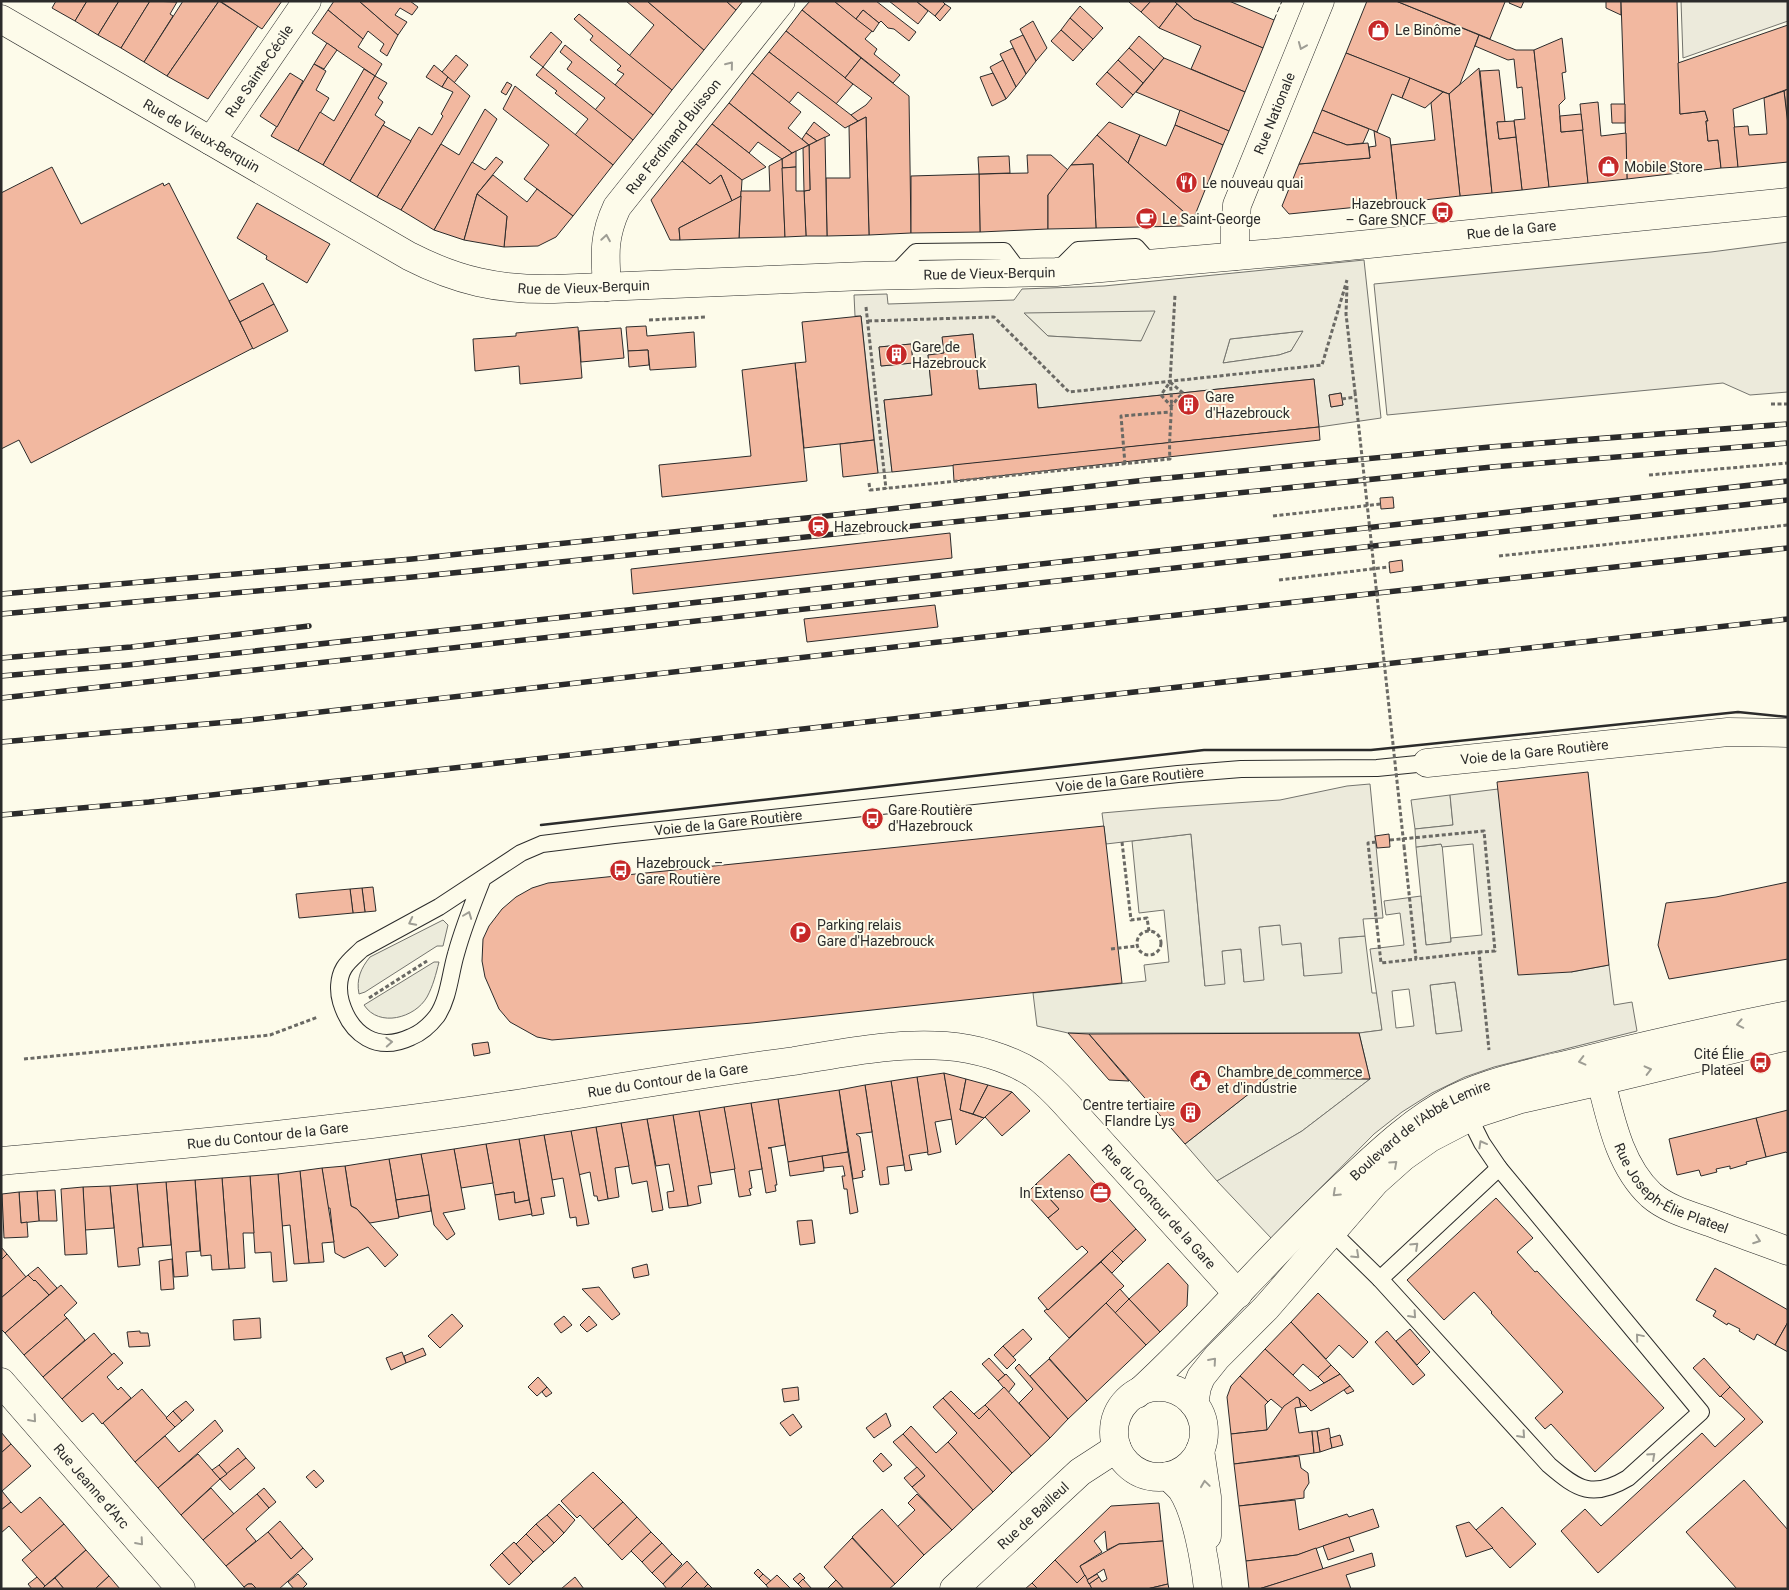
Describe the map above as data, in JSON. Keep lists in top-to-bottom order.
{
  "streets": {
    "street": [
      "Rue Sainte-Cécile",
      "Rue Nationale",
      "Rue de Vieux-Berquin",
      "Rue Ferdinand Buisson",
      "Rue de la Gare",
      "Voie de la Gare Routière",
      "Rue du Contour de la Gare",
      "Boulevard de l'Abbé Lemire",
      "Rue Joseph-Élie Plateel",
      "Rue Jeanne d'Arc",
      "Rue de Bailleul"
    ]
  },
  "crossings": [
    ["Rue Sainte-Cécile", "Rue de Vieux-Berquin"],
    ["Rue Nationale", "Rue de Vieux-Berquin"],
    ["Rue Nationale", "Rue de la Gare"],
    ["Rue de Vieux-Berquin", "Rue Ferdinand Buisson"],
    ["Rue de Vieux-Berquin", "Rue de la Gare"],
    ["Rue du Contour de la Gare", "Boulevard de l'Abbé Lemire"],
    ["Boulevard de l'Abbé Lemire", "Rue Joseph-Élie Plateel"],
    ["Boulevard de l'Abbé Lemire", "Rue de Bailleul"]
  ],
  "one_way": [
    "Rue Nationale",
    "Rue Ferdinand Buisson",
    "Rue Joseph-Élie Plateel",
    "Rue Jeanne d'Arc"
  ],
  "places": {
    "shop": ["Le Binôme", "Mobile Store"],
    "restaurant": ["Le nouveau quai"],
    "bus stop": [
      "Hazebrouck – Gare SNCF",
      "Gare Routière d'Hazebrouck",
      "Hazebrouck – Gare Routière",
      "Cité Élie Plateel"
    ],
    "cafe": ["Le Saint-George"],
    "building": ["Gare de Hazebrouck", "Gare d'Hazebrouck", "Centre tertiaire Flandre Lys"],
    "station": ["Hazebrouck"],
    "parking": ["Parking relais Gare d'Hazebrouck"],
    "public building": ["Chambre de commerce et d'industrie"],
    "office": ["In Extenso"]
  }
}
